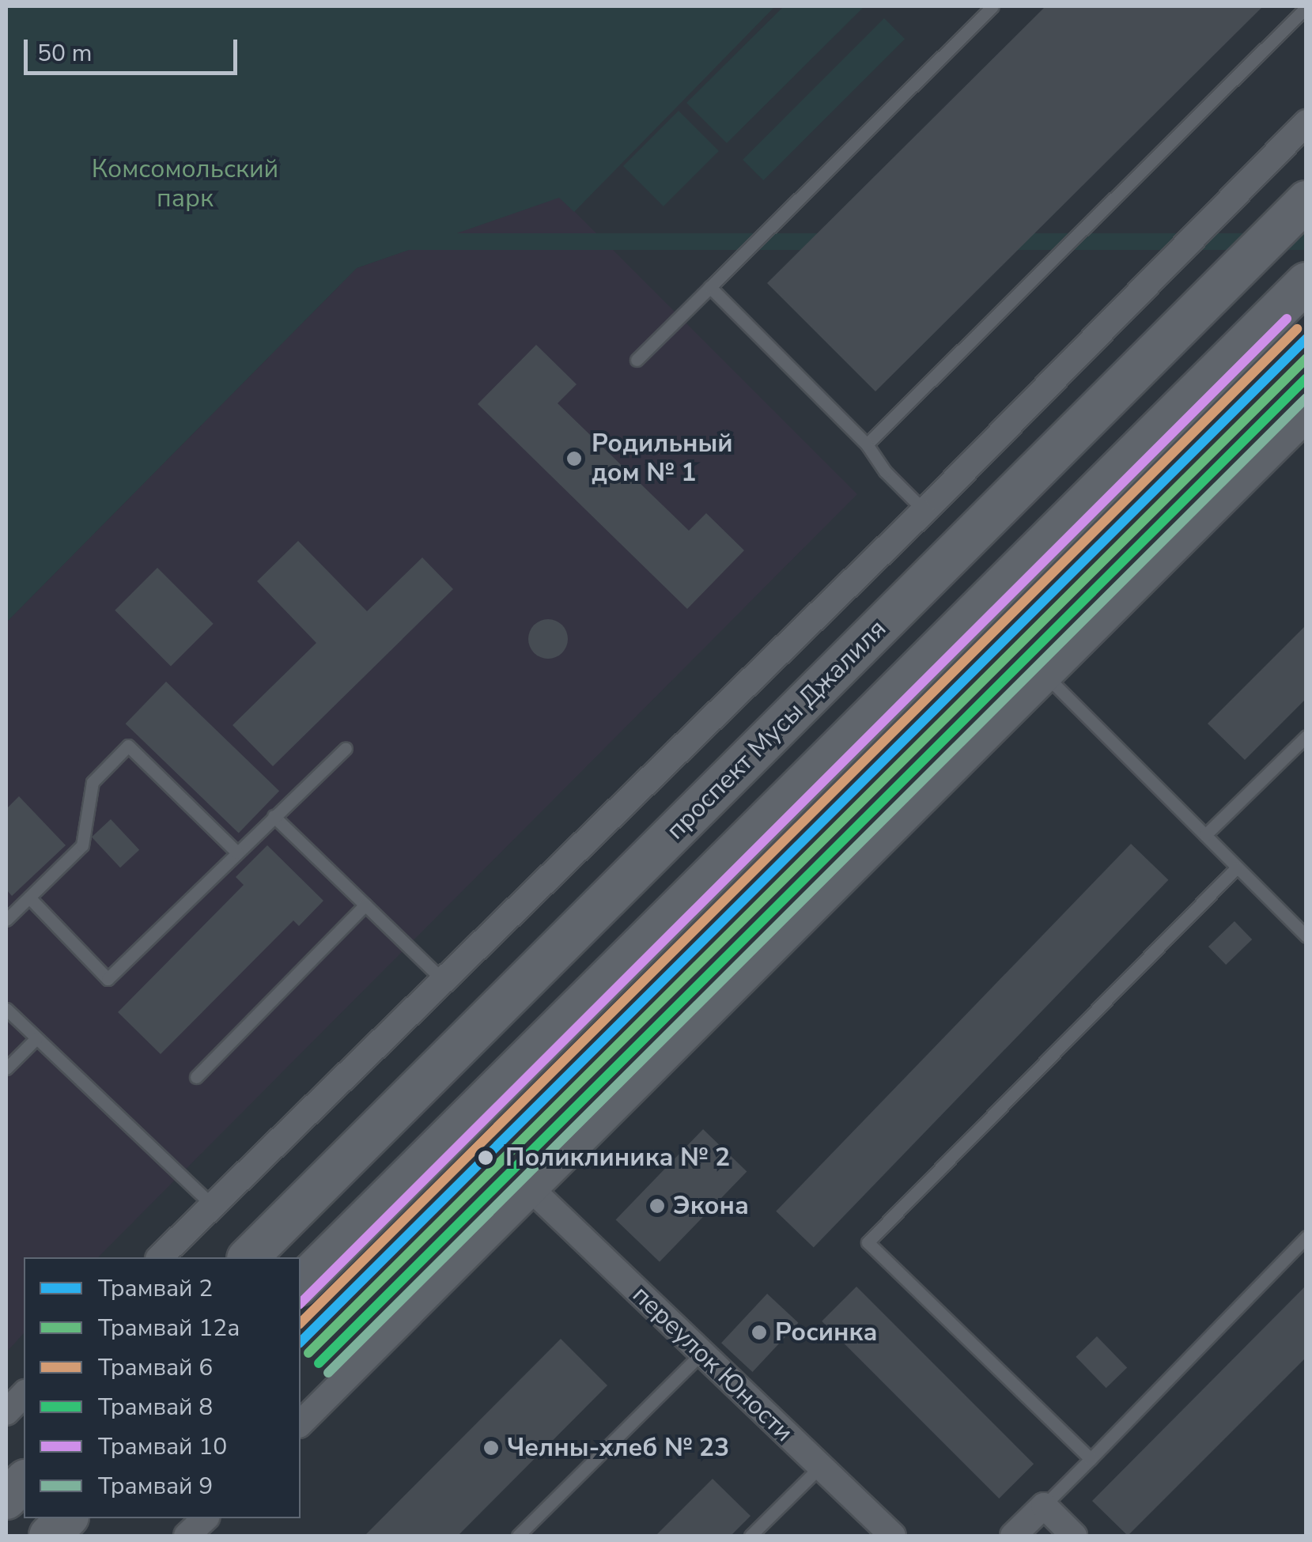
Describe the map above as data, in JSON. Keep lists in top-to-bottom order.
{
  "streets": {
    "main road": ["проспект Мусы Джалиля"],
    "street": ["переулок Юности"]
  },
  "parks": ["Комсомольский парк"],
  "places": [
    "Родильный дом № 1",
    "Поликлиника № 2",
    "Экона",
    "Росинка",
    "Челны-хлеб № 23"
  ],
  "lines": [
    "tram line 10",
    "tram line 6",
    "tram line 2",
    "tram line 12а",
    "tram line 8",
    "tram line 9"
  ],
  "legend": [
    "Трамвай 2",
    "Трамвай 12а",
    "Трамвай 6",
    "Трамвай 8",
    "Трамвай 10",
    "Трамвай 9"
  ],
  "scale_bar": "50 m"
}
